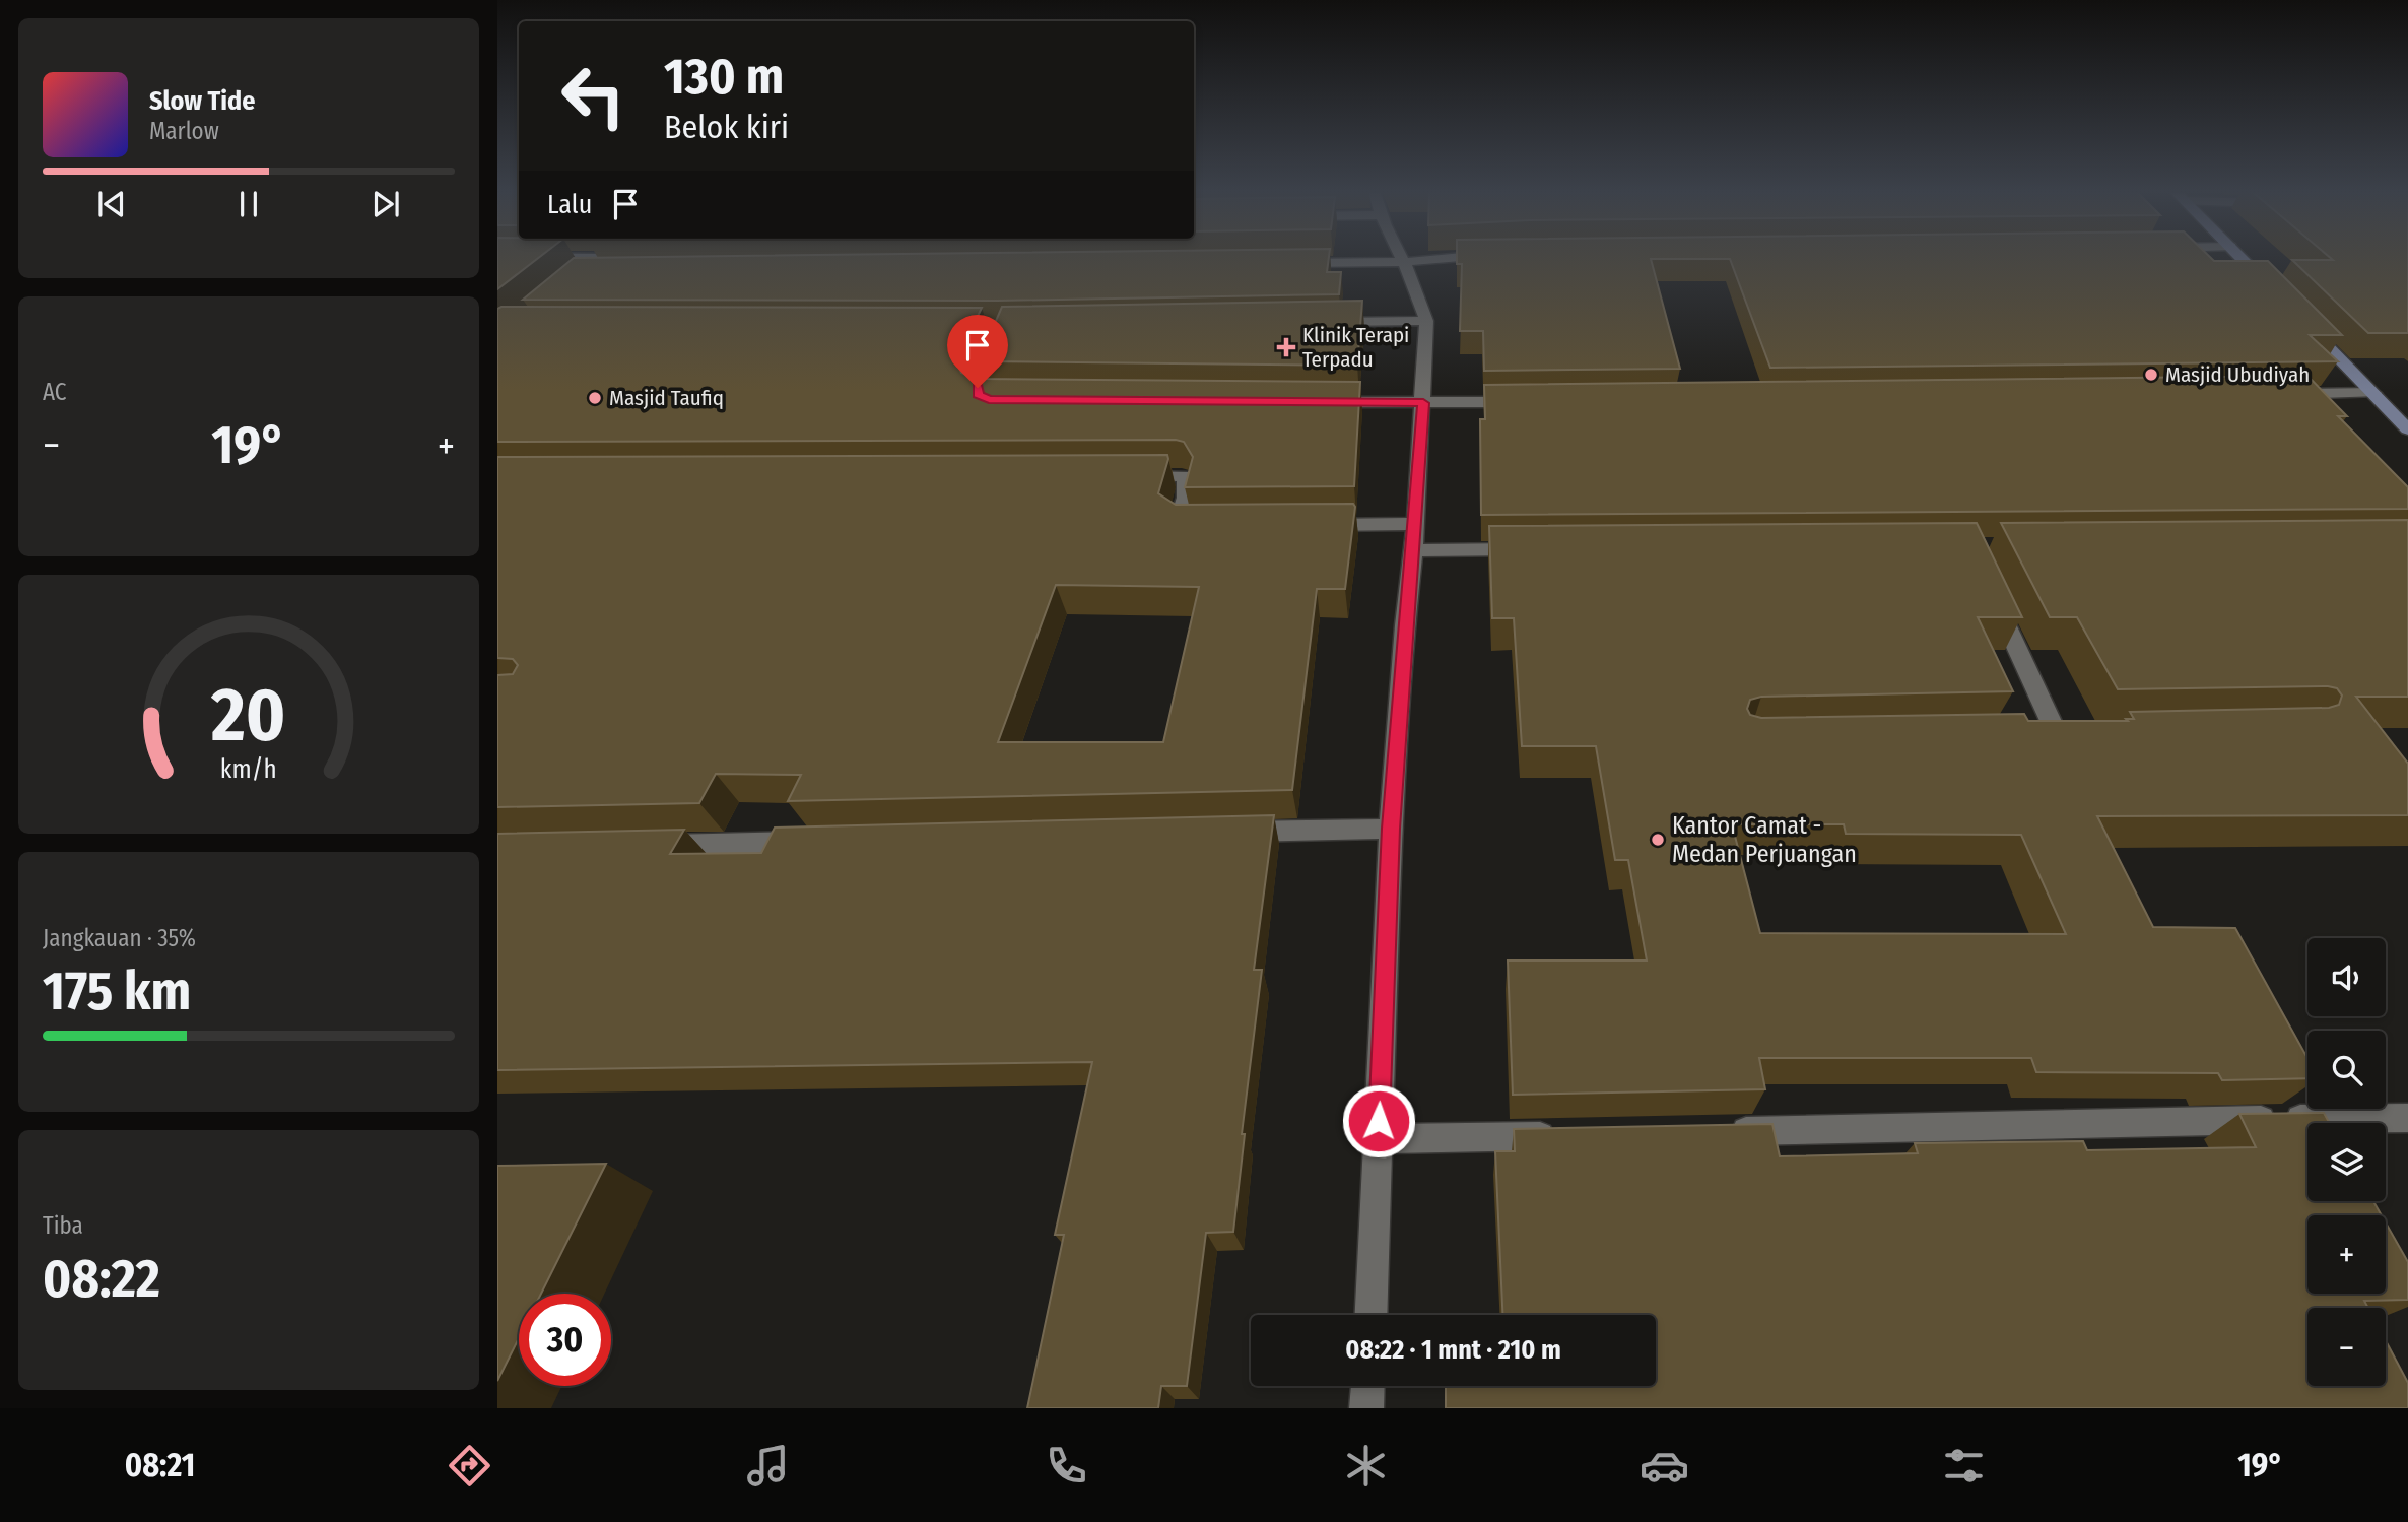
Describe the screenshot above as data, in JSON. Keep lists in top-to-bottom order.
{
  "places": {
    "health": ["Klinik Terapi Terpadu"],
    "other": ["Masjid Ubudiyah", "Masjid Taufiq", "Kantor Camat - Medan Perjuangan"]
  },
  "page": {
    "turn": ["130 m", "Belok kiri"],
    "song": ["Slow Tide", "Marlow"],
    "then": "Lalu",
    "tile": [
      "AC",
      ["Jangkauan · 35%", "175 km"],
      ["Tiba", "08:22"]
    ],
    "heat": ["−", "19°", "+"],
    "map_buttons": ["+", "−"],
    "limit": "30",
    "trip": "08:22 · 1 mnt · 210 m",
    "tabs": ["08:21", "19°"],
    "gauge": ["20", "km/h"]
  }
}
